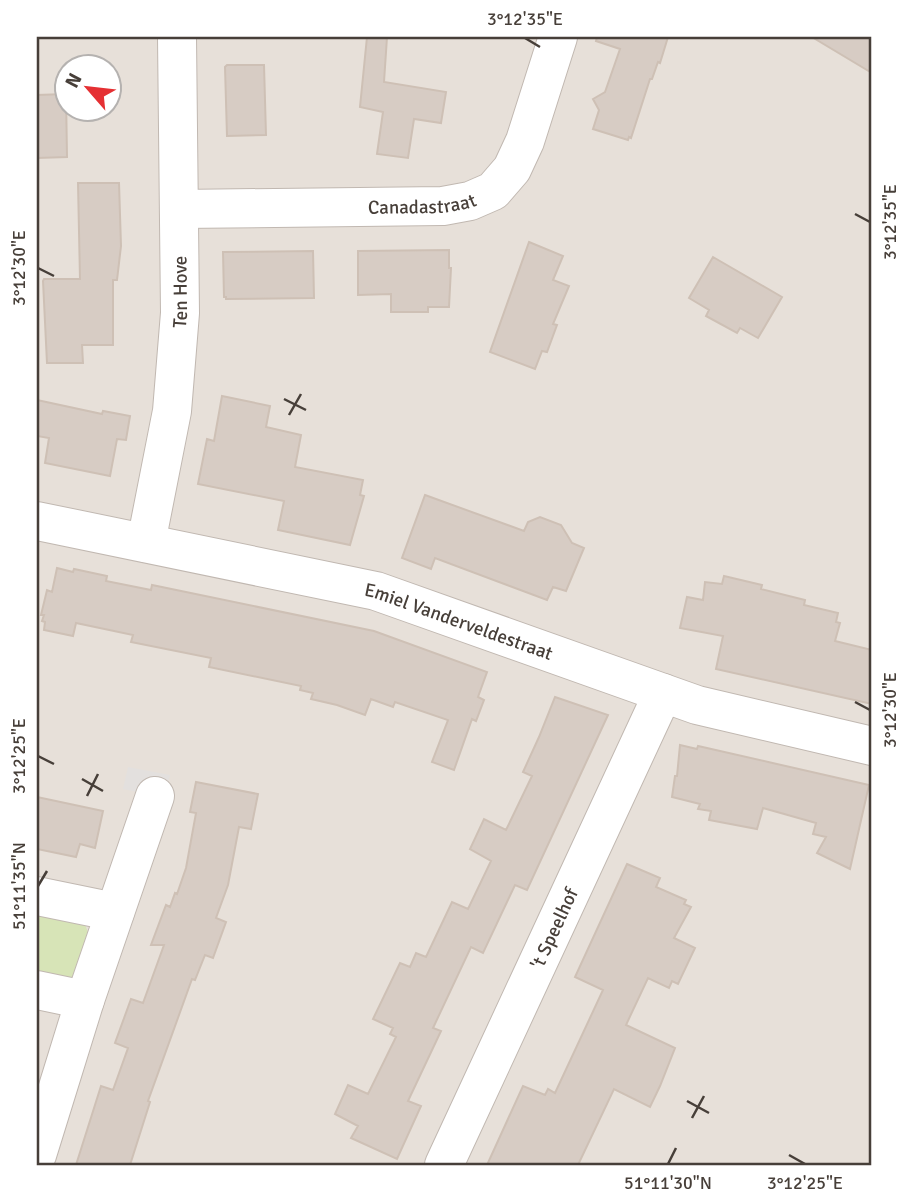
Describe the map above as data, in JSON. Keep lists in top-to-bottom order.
{
  "streets": {
    "street": [
      "Canadastraat",
      "Ten Hove",
      "Emiel Vanderveldestraat",
      "'t Speelhof"
    ]
  },
  "crossings": [
    ["Canadastraat", "Ten Hove"],
    ["Ten Hove", "Emiel Vanderveldestraat"],
    ["Emiel Vanderveldestraat", "'t Speelhof"]
  ],
  "north": "top left",
  "coordinates": [
    "3°12'35\"E",
    "3°12'30\"E",
    "3°12'25\"E",
    "51°11'35\"N",
    "51°11'30\"N"
  ]
}
